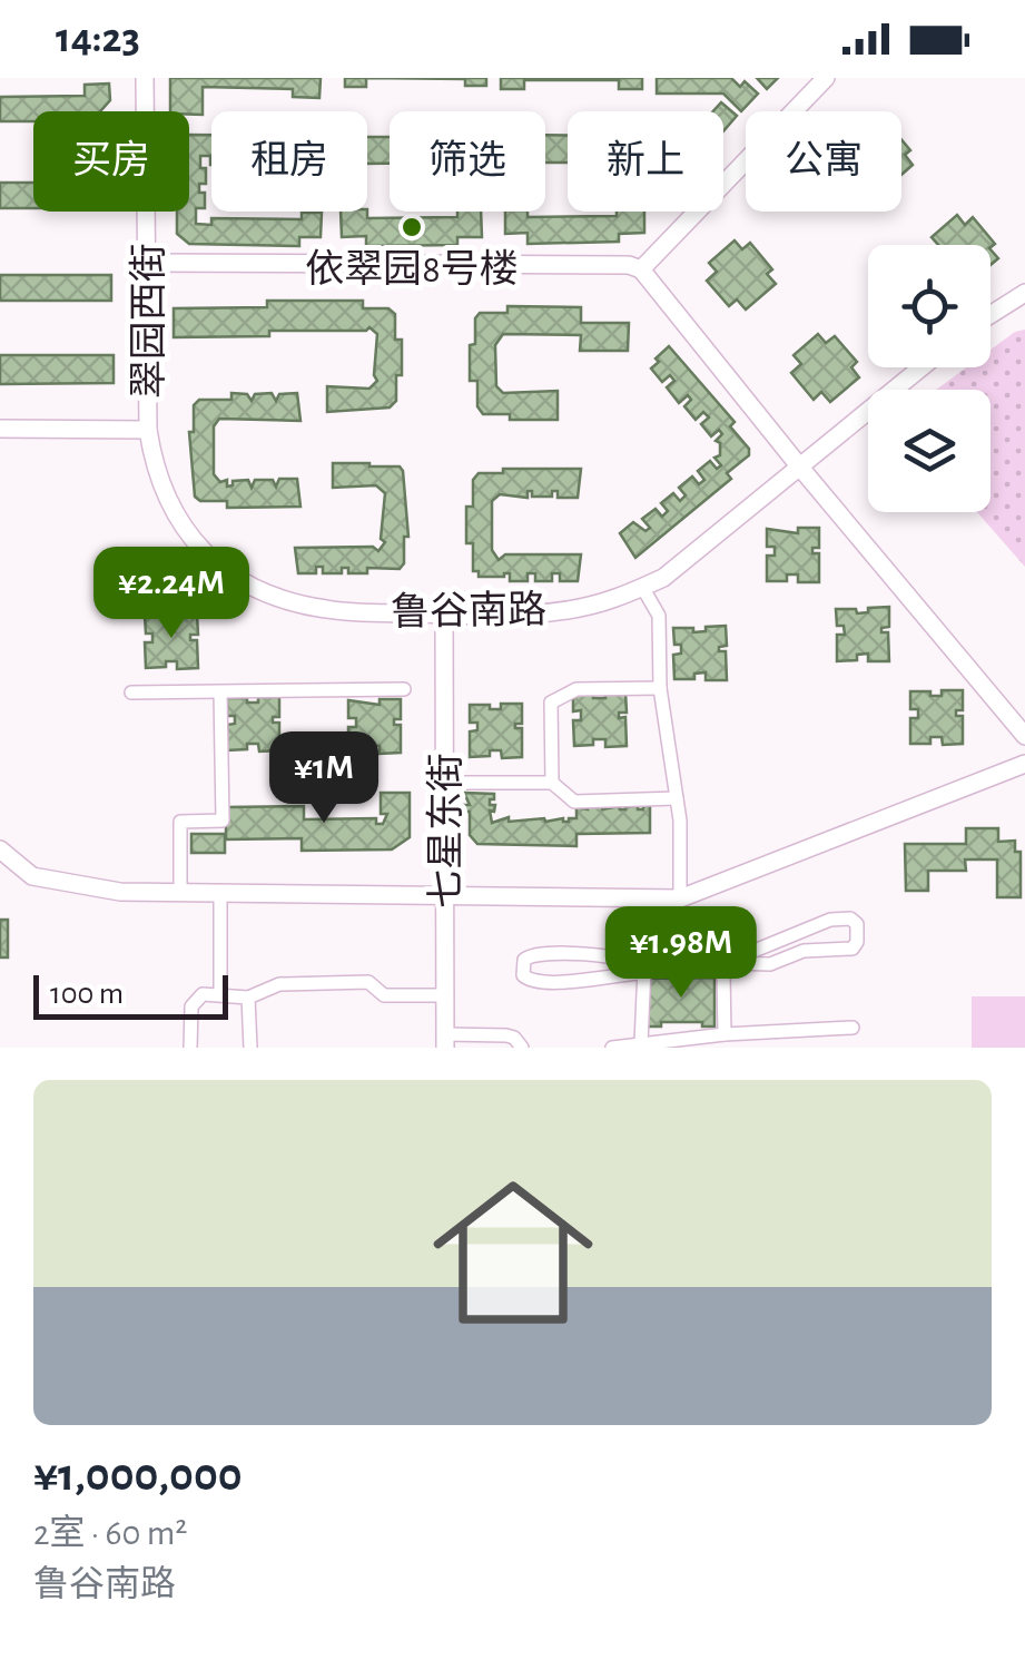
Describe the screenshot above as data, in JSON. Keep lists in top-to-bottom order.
{
  "streets": {
    "street": ["翠园西街", "鲁谷南路", "七星东街"]
  },
  "crossings": [
    ["翠园西街", "鲁谷南路"],
    ["鲁谷南路", "七星东街"]
  ],
  "places": ["依翠园8号楼"],
  "scale_bar": "100 m",
  "page": {
    "status": "14:23",
    "chip": [
      "买房",
      "租房",
      "筛选",
      "新上",
      "公寓"
    ],
    "price": ["¥2.24M", "¥1M", "¥1.98M"],
    "scale": "100 m",
    "list": [
      {
        "name": "¥1,000,000",
        "note": "2室 · 60 m² · 鲁谷南路"
      }
    ]
  }
}
